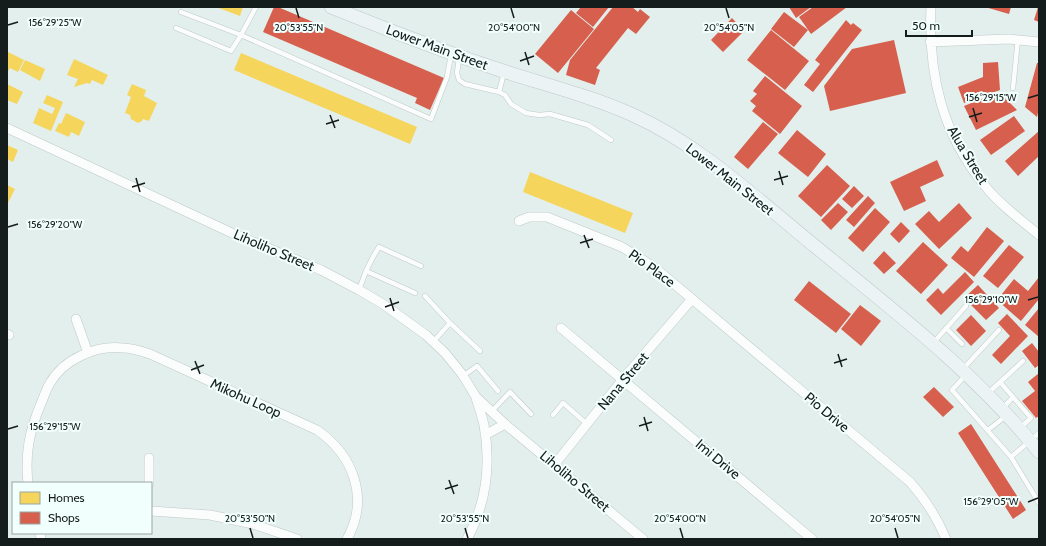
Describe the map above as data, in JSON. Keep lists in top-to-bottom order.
{
  "streets": {
    "street": [
      "Lower Main Street",
      "Alua Street",
      "Liholiho Street",
      "Pio Place",
      "Nana Street",
      "Mikohu Loop",
      "Pio Drive",
      "Imi Drive"
    ]
  },
  "crossings": [
    ["Liholiho Street", "Nana Street"],
    ["Pio Place", "Nana Street"],
    ["Pio Place", "Pio Drive"],
    ["Nana Street", "Pio Drive"],
    ["Nana Street", "Imi Drive"]
  ],
  "legend": ["Homes", "Shops"],
  "scale_bar": "50 m",
  "coordinates": [
    "156°29'25\"W",
    "20°53'55\"N",
    "20°54'00\"N",
    "20°54'05\"N",
    "156°29'15\"W",
    "156°29'20\"W",
    "156°29'10\"W",
    "156°29'05\"W",
    "20°53'50\"N"
  ]
}
